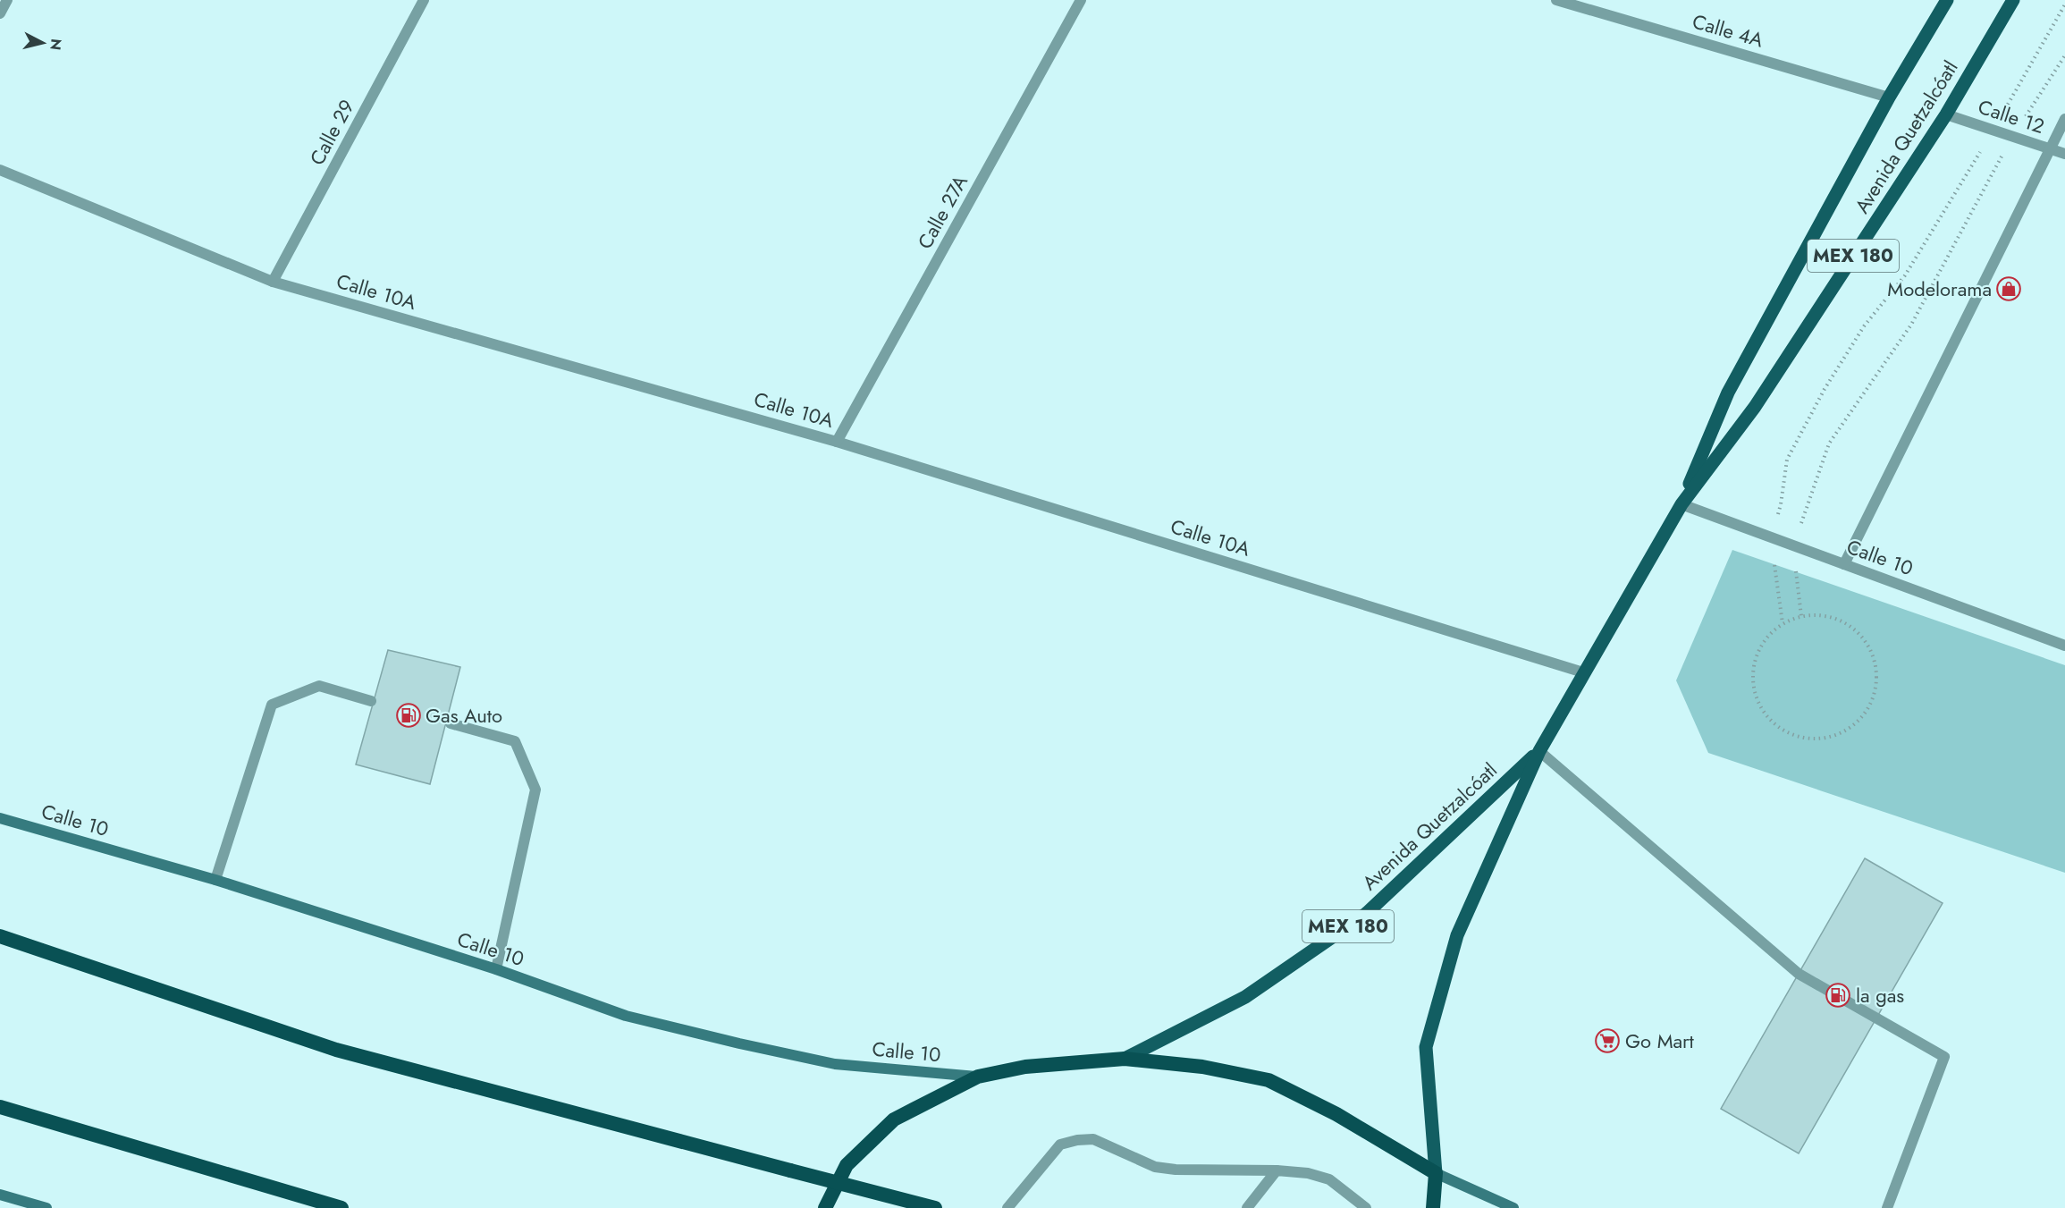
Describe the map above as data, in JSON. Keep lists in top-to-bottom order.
{
  "streets": {
    "main road": ["Avenida Quetzalcóatl", "MEX 180", "Calle 10"],
    "street": [
      "Calle 4A",
      "Calle 12",
      "Calle 29",
      "Calle 27A",
      "Calle 10A"
    ]
  },
  "crossings": [
    ["Calle 4A", "Avenida Quetzalcóatl"],
    ["Calle 12", "Avenida Quetzalcóatl"],
    ["Calle 29", "Calle 10A"],
    ["Avenida Quetzalcóatl", "Calle 10A"],
    ["Avenida Quetzalcóatl", "Calle 10"],
    ["Calle 27A", "Calle 10A"]
  ],
  "places": {
    "shop": ["Modelorama"],
    "fuel station": ["Gas Auto", "la gas"],
    "supermarket": ["Go Mart"]
  },
  "north": "right"
}
